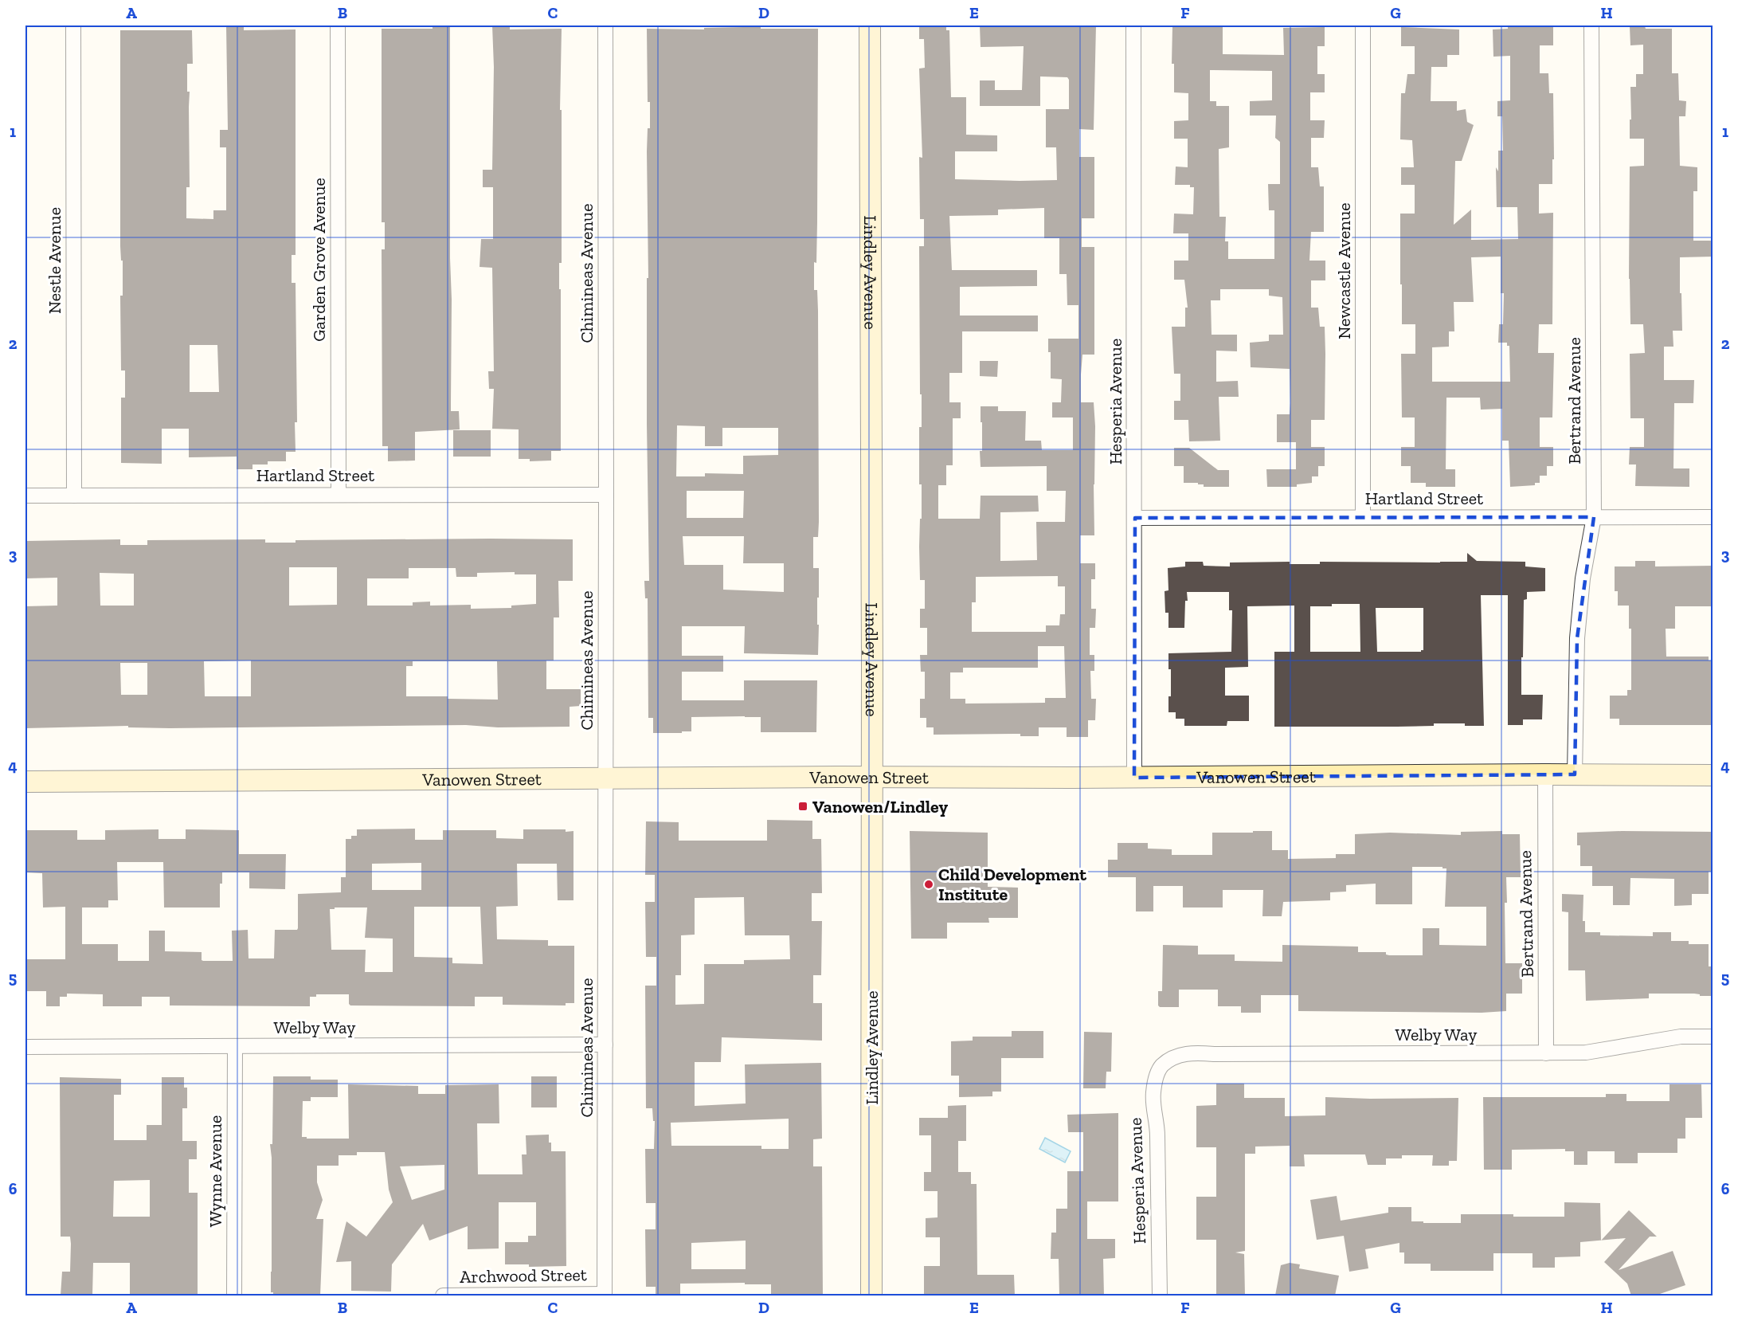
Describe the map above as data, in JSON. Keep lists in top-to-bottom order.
{
  "streets": {
    "main road": ["Lindley Avenue", "Vanowen Street"],
    "street": [
      "Garden Grove Avenue",
      "Nestle Avenue",
      "Newcastle Avenue",
      "Chimineas Avenue",
      "Bertrand Avenue",
      "Hesperia Avenue",
      "Hartland Street",
      "Welby Way",
      "Wynne Avenue",
      "Archwood Street"
    ]
  },
  "crossings": [
    ["Garden Grove Avenue", "Hartland Street"],
    ["Nestle Avenue", "Hartland Street"],
    ["Newcastle Avenue", "Hartland Street"],
    ["Chimineas Avenue", "Hartland Street"],
    ["Chimineas Avenue", "Vanowen Street"],
    ["Chimineas Avenue", "Welby Way"],
    ["Chimineas Avenue", "Archwood Street"],
    ["Lindley Avenue", "Vanowen Street"],
    ["Bertrand Avenue", "Hartland Street"],
    ["Bertrand Avenue", "Vanowen Street"],
    ["Bertrand Avenue", "Welby Way"],
    ["Hesperia Avenue", "Hartland Street"],
    ["Hesperia Avenue", "Vanowen Street"],
    ["Hesperia Avenue", "Welby Way"],
    ["Welby Way", "Wynne Avenue"]
  ],
  "places": {
    "transit": ["Vanowen/Lindley"],
    "other": ["Child Development Institute"]
  },
  "grid": {
    "columns": [
      "A",
      "B",
      "C",
      "D",
      "E",
      "F",
      "G",
      "H"
    ],
    "rows": [
      "1",
      "2",
      "3",
      "4",
      "5",
      "6"
    ]
  }
}
